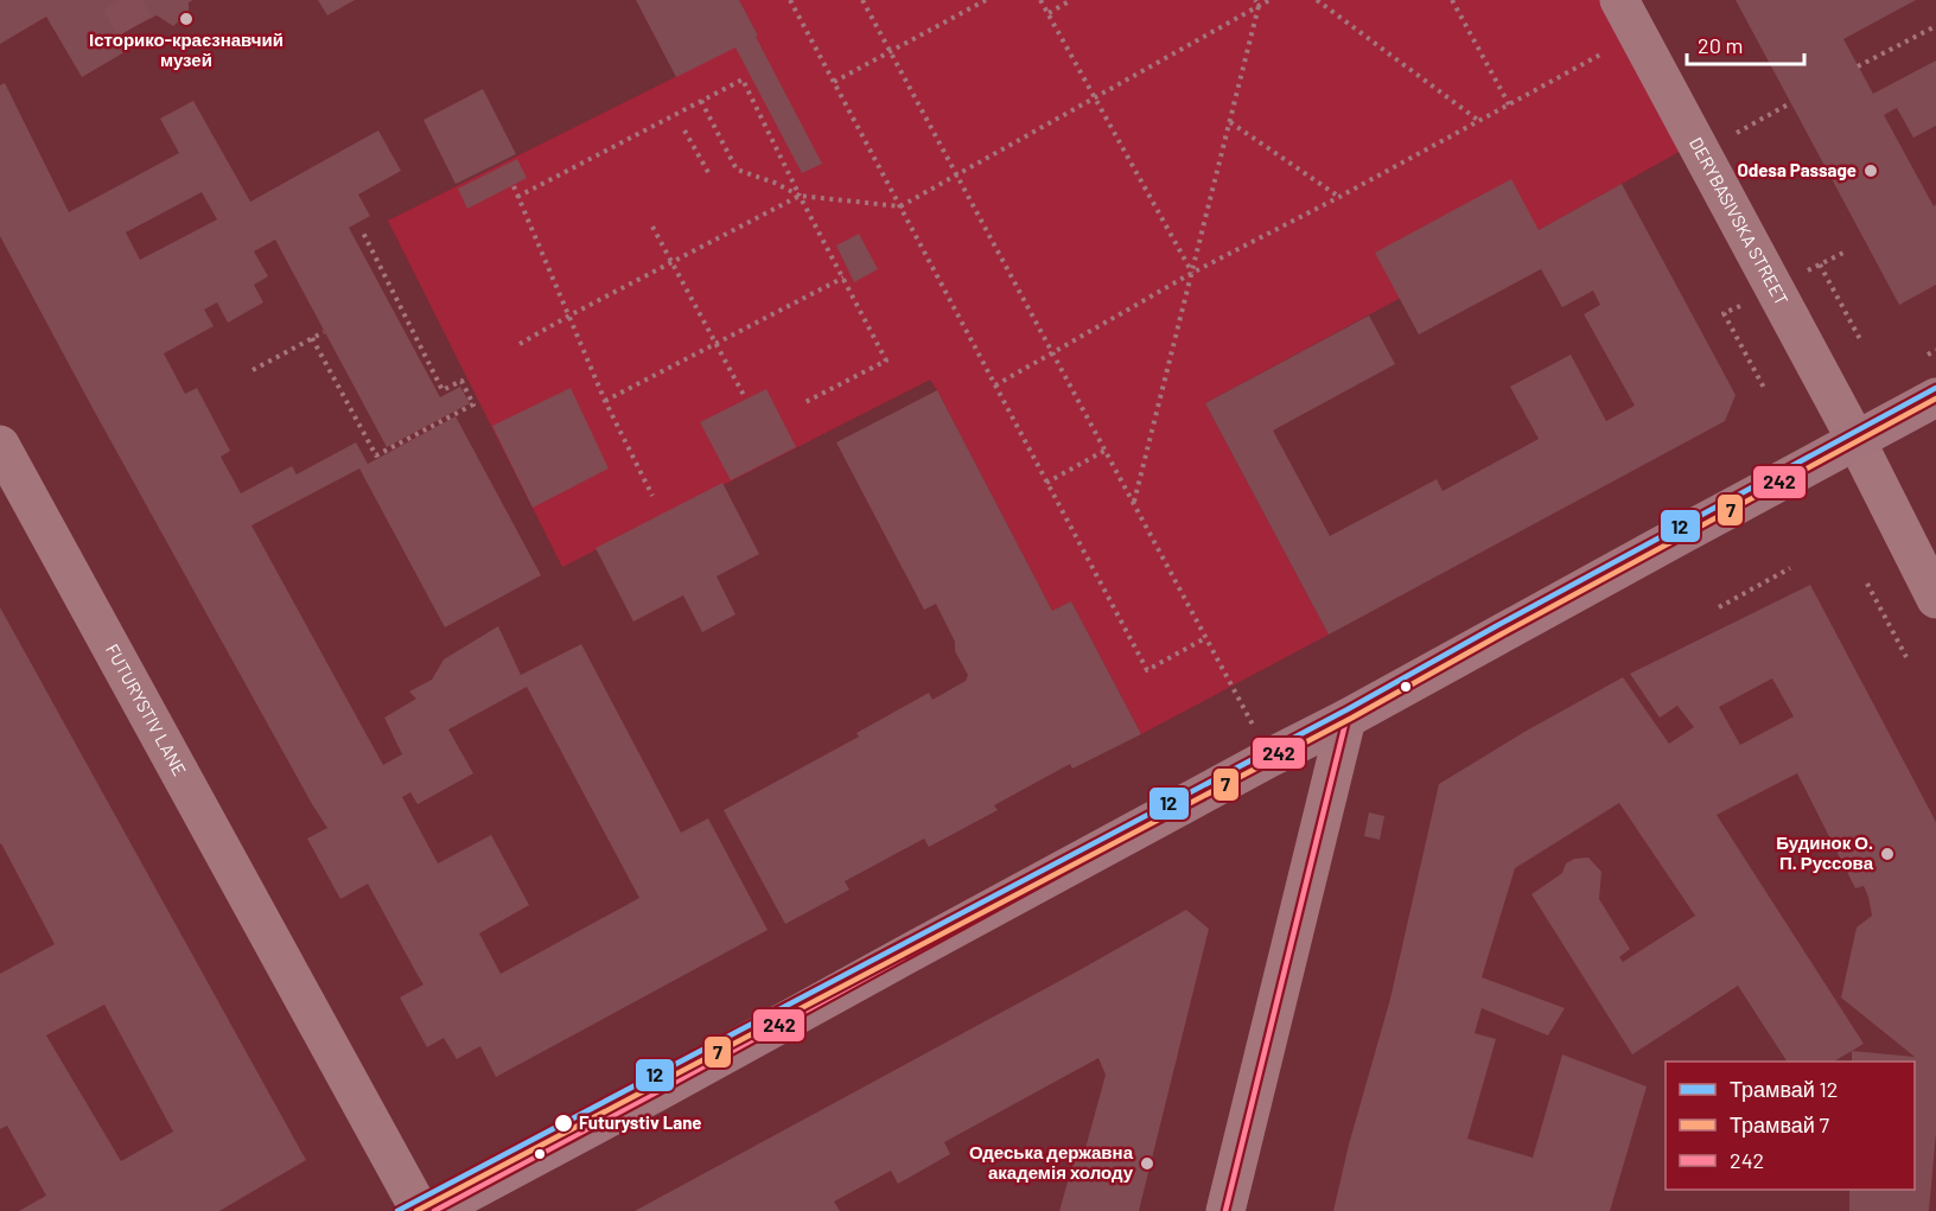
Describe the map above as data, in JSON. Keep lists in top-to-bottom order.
{
  "streets": {
    "street": ["DERYBASIVSKA STREET", "FUTURYSTIV LANE"]
  },
  "places": [
    "Історико-краєзнавчий музей",
    "Odesa Passage",
    "Будинок О. П. Руссова",
    "Futurystiv Lane",
    "Одеська державна академія холоду"
  ],
  "lines": ["tram line 12", "transit line 242", "tram line 7"],
  "legend": ["Трамвай 12", "Трамвай 7", "242"],
  "scale_bar": "20 m"
}
